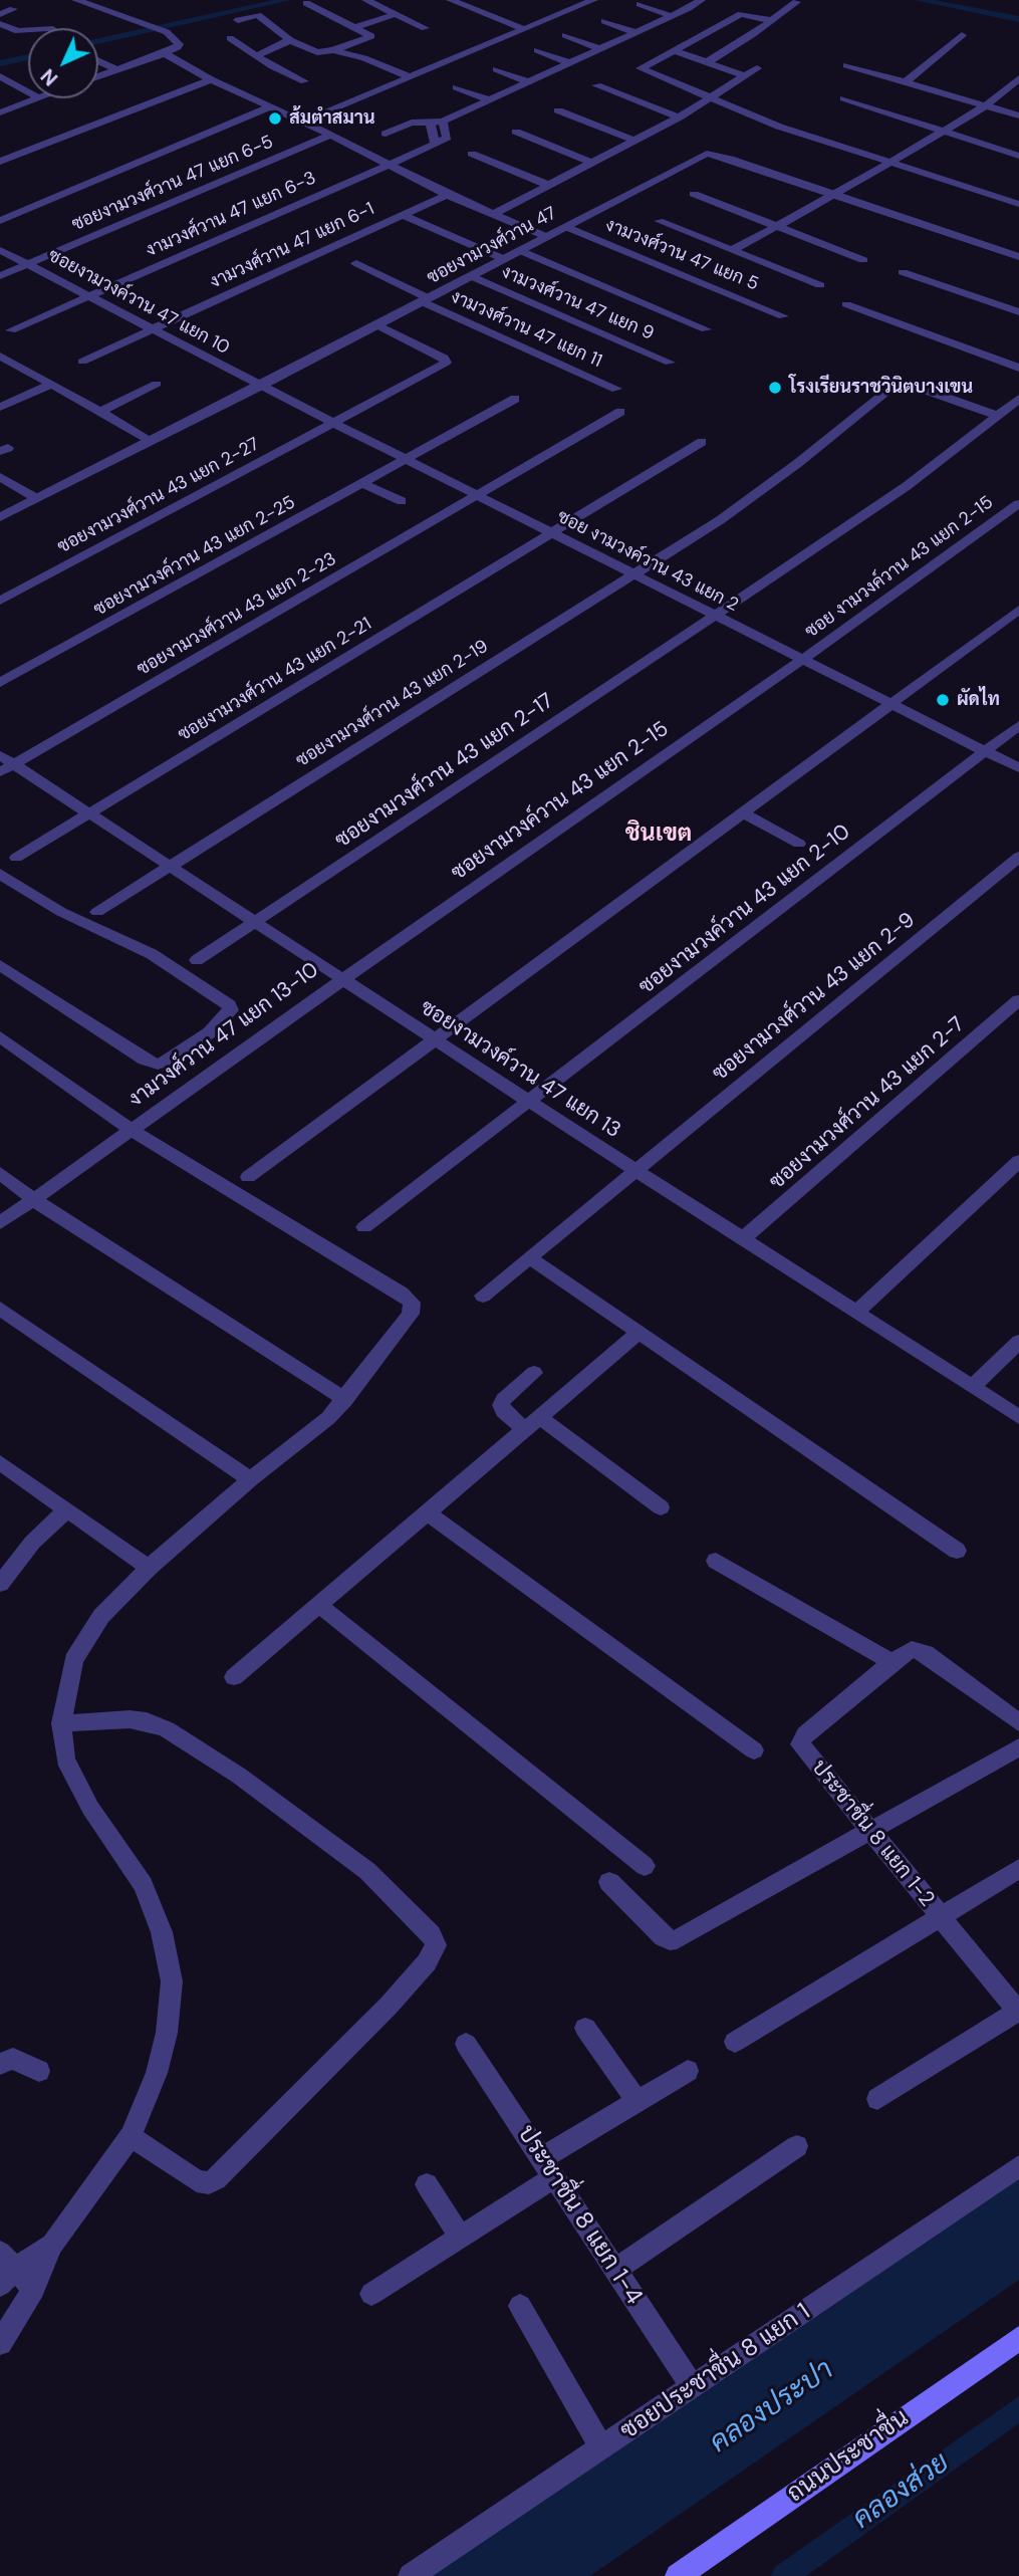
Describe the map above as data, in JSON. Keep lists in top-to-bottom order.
{
  "streets": {
    "main road": ["ถนนประชาชื่น"],
    "street": [
      "ซอยงามวงศ์วาน 47 แยก 6-5",
      "งามวงศ์วาน 47 แยก 6-3",
      "งามวงศ์วาน 47 แยก 6-1",
      "ซอยงามวงศ์วาน 47",
      "งามวงศ์วาน 47 แยก 5",
      "ซอยงามวงค์วาน 47 แยก 10",
      "งามวงศ์วาน 47 แยก 9",
      "งามวงศ์วาน 47 แยก 11",
      "ซอยงามวงศ์วาน 43 แยก 2-27",
      "ซอยงามวงค์วาน 43 แยก 2-25",
      "ซอย งามวงค์วาน 43 แยก 2",
      "ซอย งามวงค์วาน 43 แยก 2-15",
      "ซอยงามวงศ์วาน 43 แยก 2-23",
      "ซอยงามวงศ์วาน 43 แยก 2-21",
      "ซอยงามวงศ์วาน 43 แยก 2-19",
      "ซอยงามวงศ์วาน 43 แยก 2-17",
      "ซอยงามวงค์วาน 43 แยก 2-15",
      "ซอยงามวงค์วาน 43 แยก 2-10",
      "ซอยงามวงศ์วาน 43 แยก 2-9",
      "งามวงศ์วาน 47 แยก 13-10",
      "ซอยงามวงค์วาน 47 แยก 13",
      "ซอยงามวงศ์วาน 43 แยก 2-7",
      "ประชาชื่น 8 แยก 1-2",
      "ประชาชื่น 8 แยก 1-4",
      "ซอยประชาชื่น 8 แยก 1"
    ]
  },
  "crossings": [
    ["ซอยงามวงศ์วาน 47 แยก 6-5", "ซอยงามวงค์วาน 47 แยก 10"],
    ["งามวงศ์วาน 47 แยก 6-3", "ซอยงามวงค์วาน 47 แยก 10"],
    ["งามวงศ์วาน 47 แยก 6-1", "ซอยงามวงค์วาน 47 แยก 10"],
    ["ซอยงามวงศ์วาน 47", "งามวงศ์วาน 47 แยก 5"],
    ["ซอยงามวงศ์วาน 47", "ซอยงามวงค์วาน 47 แยก 10"],
    ["ซอยงามวงศ์วาน 47", "งามวงศ์วาน 47 แยก 9"],
    ["ซอยงามวงศ์วาน 47", "งามวงศ์วาน 47 แยก 11"],
    ["ซอยงามวงศ์วาน 47", "ซอยงามวงศ์วาน 43 แยก 2-27"],
    ["ซอยงามวงศ์วาน 47", "ซอย งามวงค์วาน 43 แยก 2"],
    ["ซอยงามวงค์วาน 47 แยก 10", "ซอย งามวงค์วาน 43 แยก 2"],
    ["ซอยงามวงศ์วาน 43 แยก 2-27", "ซอย งามวงค์วาน 43 แยก 2"],
    ["ซอยงามวงค์วาน 43 แยก 2-25", "ซอย งามวงค์วาน 43 แยก 2"],
    ["ซอย งามวงค์วาน 43 แยก 2", "ซอย งามวงค์วาน 43 แยก 2-15"],
    ["ซอย งามวงค์วาน 43 แยก 2", "ซอยงามวงศ์วาน 43 แยก 2-23"],
    ["ซอย งามวงค์วาน 43 แยก 2", "ซอยงามวงศ์วาน 43 แยก 2-21"],
    ["ซอย งามวงค์วาน 43 แยก 2", "ซอยงามวงศ์วาน 43 แยก 2-19"],
    ["ซอย งามวงค์วาน 43 แยก 2", "ซอยงามวงศ์วาน 43 แยก 2-17"],
    ["ซอย งามวงค์วาน 43 แยก 2", "ซอยงามวงค์วาน 43 แยก 2-15"],
    ["ซอย งามวงค์วาน 43 แยก 2", "ซอยงามวงค์วาน 43 แยก 2-10"],
    ["ซอย งามวงค์วาน 43 แยก 2-15", "ซอยงามวงค์วาน 43 แยก 2-15"],
    ["ซอยงามวงศ์วาน 43 แยก 2-23", "ซอยงามวงค์วาน 47 แยก 13"],
    ["ซอยงามวงศ์วาน 43 แยก 2-21", "ซอยงามวงค์วาน 47 แยก 13"],
    ["ซอยงามวงศ์วาน 43 แยก 2-19", "ซอยงามวงศ์วาน 43 แยก 2-17"],
    ["ซอยงามวงศ์วาน 43 แยก 2-19", "ซอยงามวงค์วาน 47 แยก 13"],
    ["ซอยงามวงศ์วาน 43 แยก 2-17", "ซอยงามวงค์วาน 47 แยก 13"],
    ["ซอยงามวงค์วาน 43 แยก 2-15", "งามวงศ์วาน 47 แยก 13-10"],
    ["ซอยงามวงค์วาน 43 แยก 2-15", "ซอยงามวงค์วาน 47 แยก 13"],
    ["ซอยงามวงค์วาน 43 แยก 2-10", "ซอยงามวงค์วาน 47 แยก 13"],
    ["ซอยงามวงศ์วาน 43 แยก 2-9", "ซอยงามวงค์วาน 47 แยก 13"],
    ["งามวงศ์วาน 47 แยก 13-10", "ซอยงามวงค์วาน 47 แยก 13"],
    ["ซอยงามวงค์วาน 47 แยก 13", "ซอยงามวงศ์วาน 43 แยก 2-7"],
    ["ประชาชื่น 8 แยก 1-4", "ซอยประชาชื่น 8 แยก 1"]
  ],
  "districts": ["ชินเขต"],
  "water": ["คลองประปา", "คลองส่วย"],
  "places": ["ส้มตำสมาน", "โรงเรียนราชวินิตบางเขน", "ผัดไท"],
  "north": "bottom left"
}
